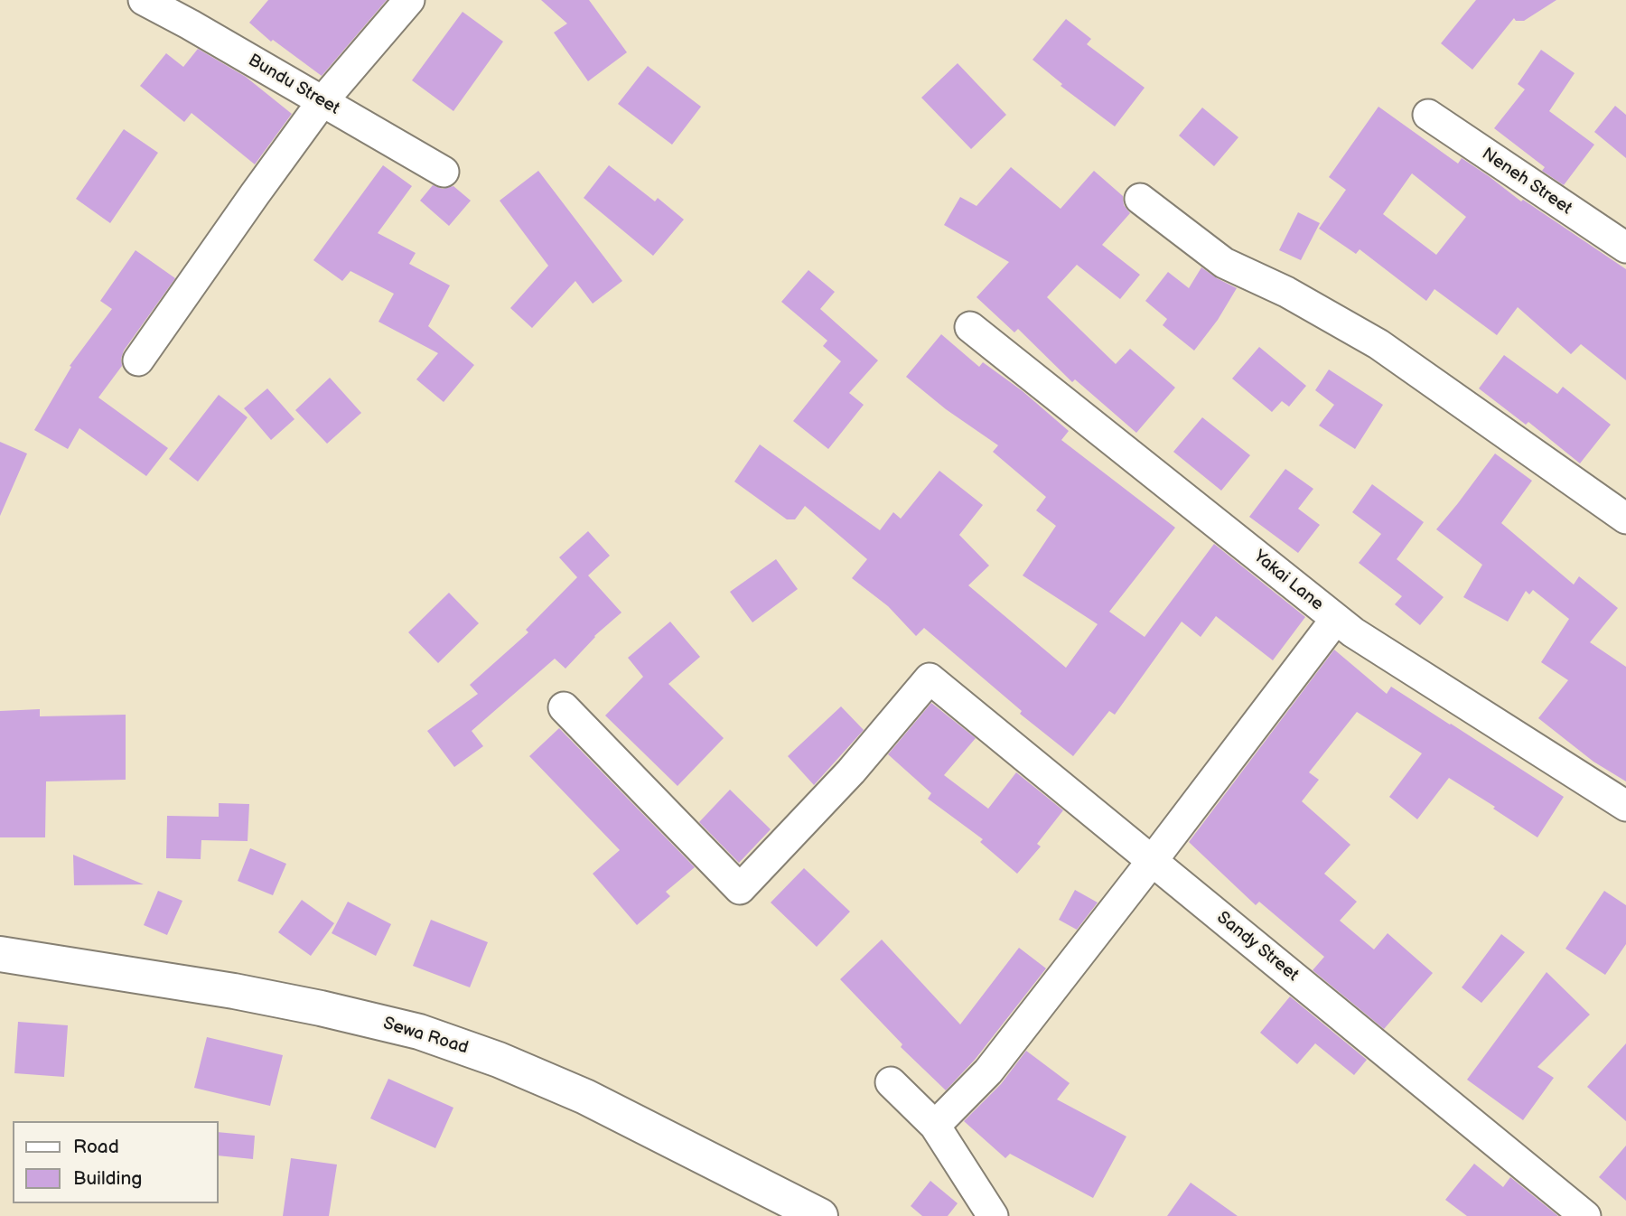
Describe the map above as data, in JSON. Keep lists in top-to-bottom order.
{
  "streets": {
    "main road": ["Sewa Road"],
    "street": [
      "Bundu Street",
      "Neneh Street",
      "Yakai Lane",
      "Sandy Street"
    ]
  },
  "legend": ["Road", "Building"]
}
